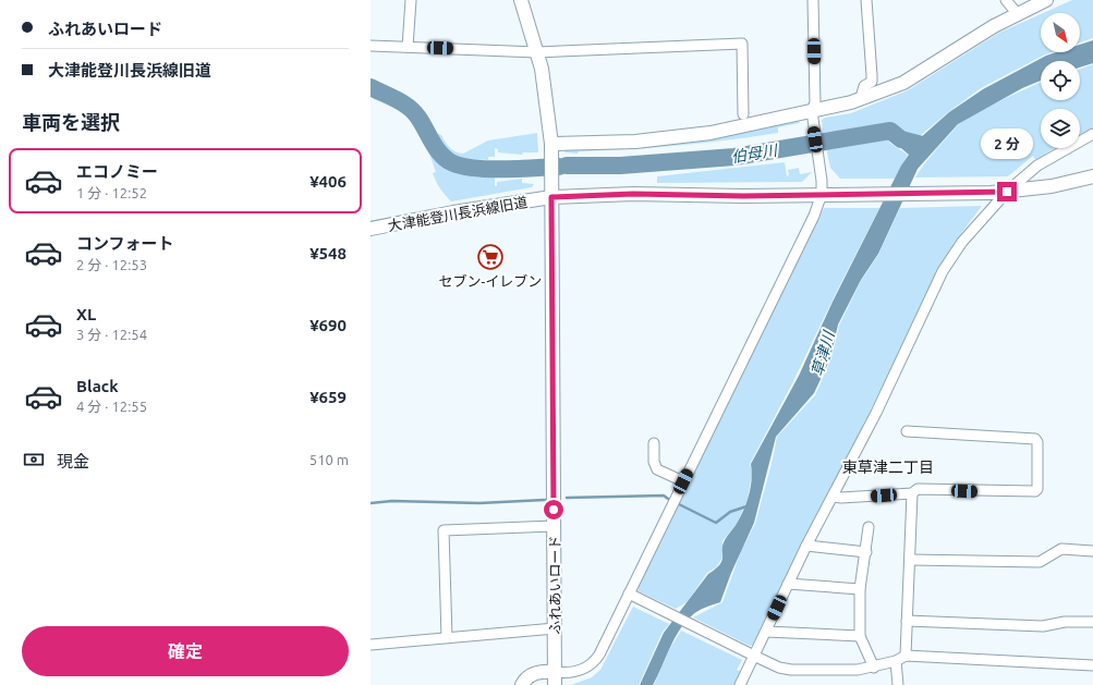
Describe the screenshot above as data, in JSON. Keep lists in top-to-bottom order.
{
  "streets": {
    "street": ["大津能登川長浜線旧道", "ふれあいロード"]
  },
  "crossings": [
    ["大津能登川長浜線旧道", "ふれあいロード"]
  ],
  "districts": ["東草津二丁目"],
  "water": ["伯母川", "草津川"],
  "places": {
    "supermarket": ["セブン-イレブン"]
  },
  "north": "bottom right",
  "page": {
    "banner": ["ふれあいロード", "大津能登川長浜線旧道"],
    "heading": "車両を選択",
    "bubble": "2 分",
    "list": [
      {
        "name": "エコノミー",
        "note": "1 分 · 12:52",
        "value": "¥406"
      },
      {
        "name": "コンフォート",
        "note": "2 分 · 12:53",
        "value": "¥548"
      },
      {
        "name": "XL",
        "note": "3 分 · 12:54",
        "value": "¥690"
      },
      {
        "name": "Black",
        "note": "4 分 · 12:55",
        "value": "¥659"
      }
    ],
    "pay": ["現金", "510 m"],
    "buttons": "確定"
  }
}
